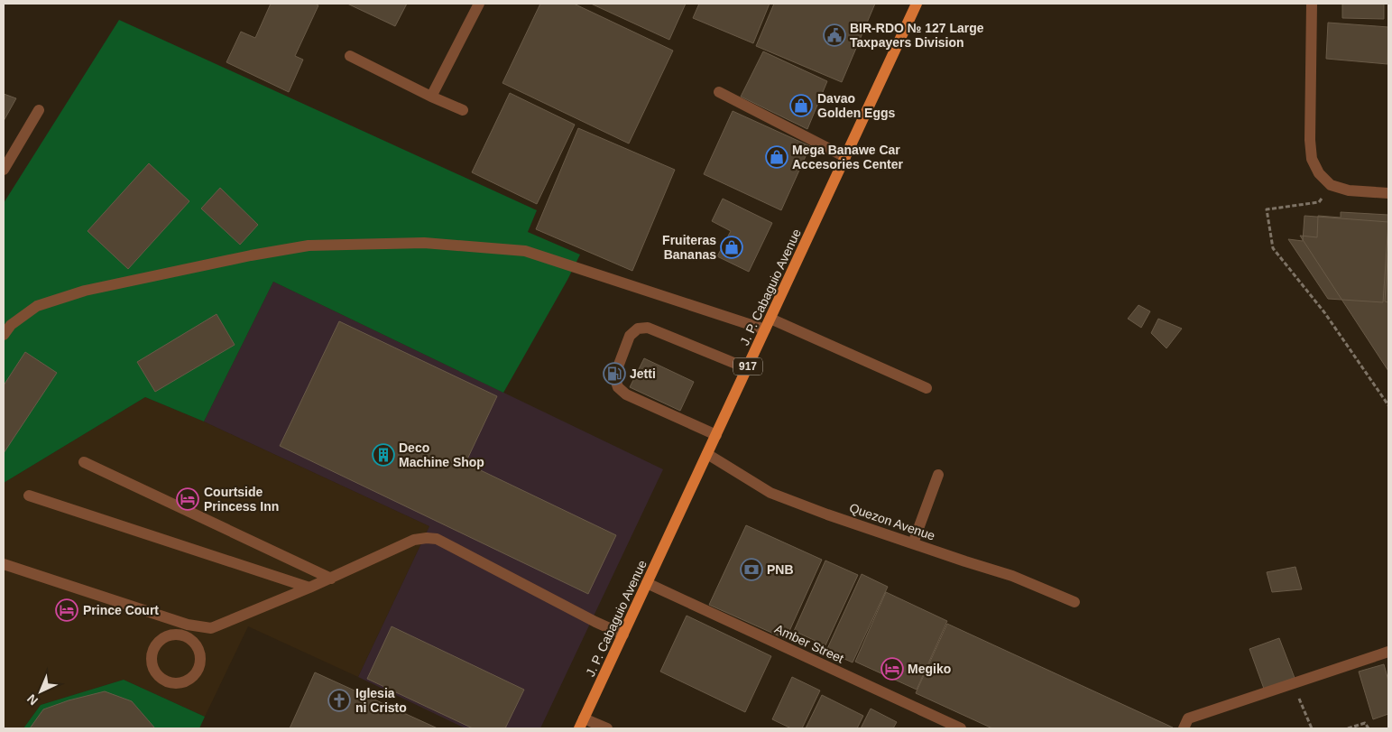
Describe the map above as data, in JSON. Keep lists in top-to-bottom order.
{
  "streets": {
    "main road": ["J. P. Cabaguio Avenue", "917"],
    "street": ["Quezon Avenue", "Amber Street"]
  },
  "crossings": [
    ["J. P. Cabaguio Avenue", "Quezon Avenue"],
    ["J. P. Cabaguio Avenue", "Amber Street"]
  ],
  "places": {
    "public building": ["BIR-RDO № 127 Large Taxpayers Division"],
    "shop": ["Davao Golden Eggs", "Mega Banawe Car Accesories Center", "Fruiteras Bananas"],
    "fuel station": ["Jetti"],
    "building": ["Deco Machine Shop"],
    "hotel": ["Courtside Princess Inn", "Prince Court", "Megiko"],
    "bank": ["PNB"],
    "church": ["Iglesia ni Cristo"]
  },
  "north": "bottom left"
}
